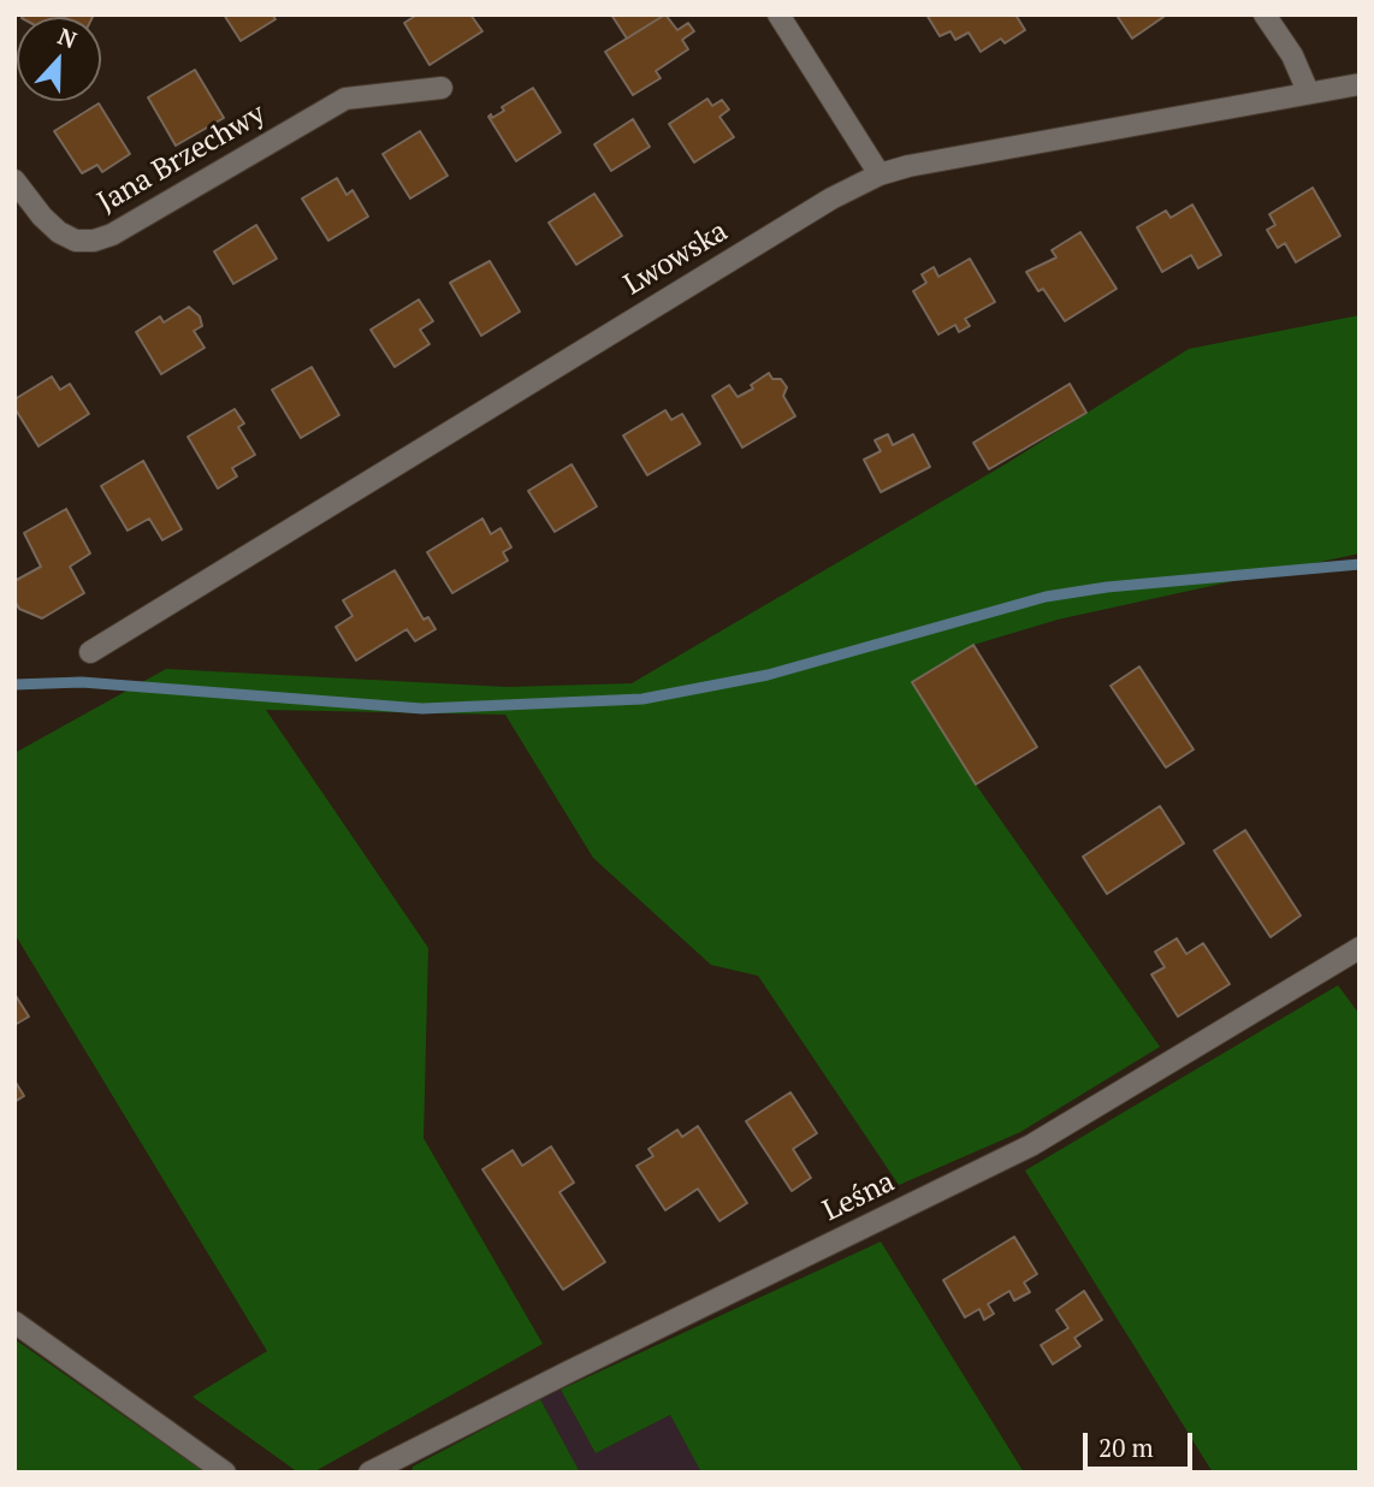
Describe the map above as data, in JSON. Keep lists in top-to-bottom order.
{
  "streets": {
    "street": ["Jana Brzechwy", "Lwowska", "Leśna"]
  },
  "scale_bar": "20 m",
  "north": "top"
}
